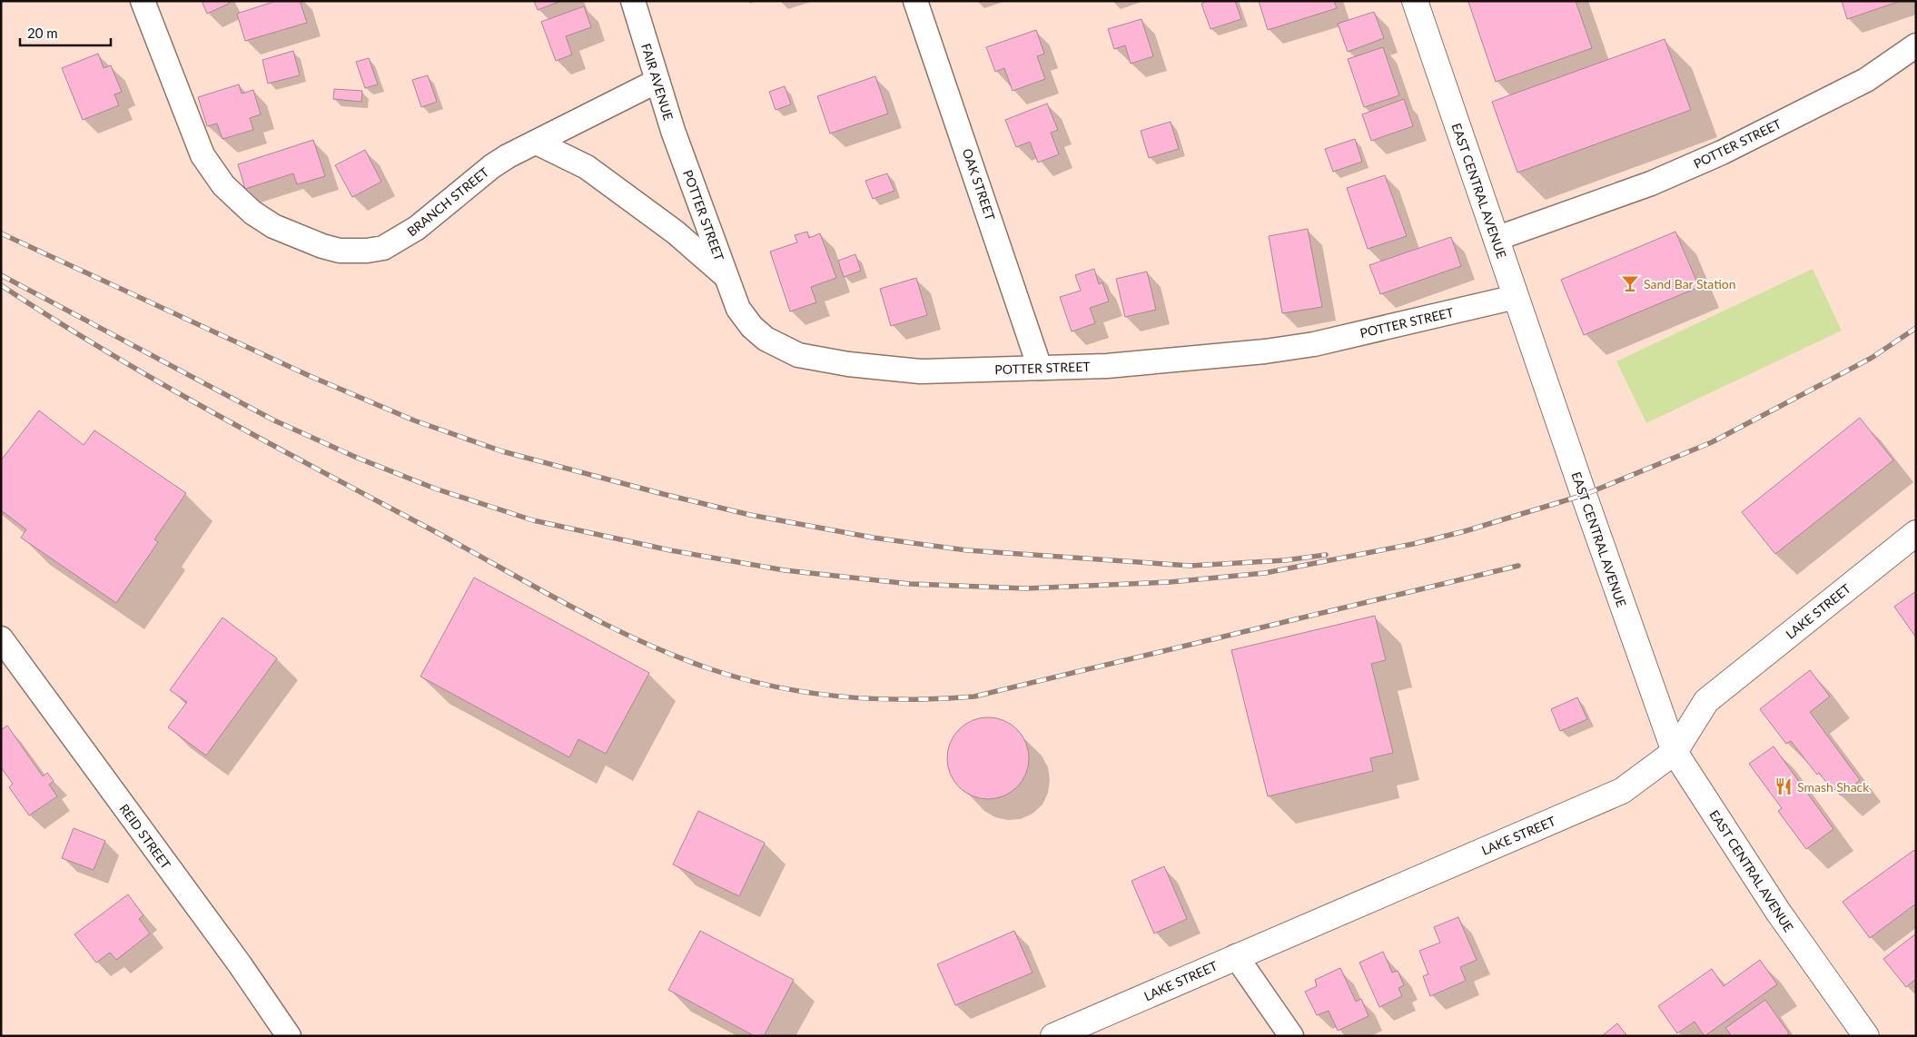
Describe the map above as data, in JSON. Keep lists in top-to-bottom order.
{
  "streets": {
    "main road": ["EAST CENTRAL AVENUE", "LAKE STREET"],
    "street": [
      "FAIR AVENUE",
      "POTTER STREET",
      "OAK STREET",
      "BRANCH STREET",
      "REID STREET"
    ]
  },
  "crossings": [
    ["FAIR AVENUE", "POTTER STREET"],
    ["FAIR AVENUE", "BRANCH STREET"],
    ["POTTER STREET", "OAK STREET"],
    ["POTTER STREET", "EAST CENTRAL AVENUE"],
    ["EAST CENTRAL AVENUE", "LAKE STREET"]
  ],
  "places": {
    "bar": ["Sand Bar Station"],
    "restaurant": ["Smash Shack"]
  },
  "scale_bar": "20 m"
}
